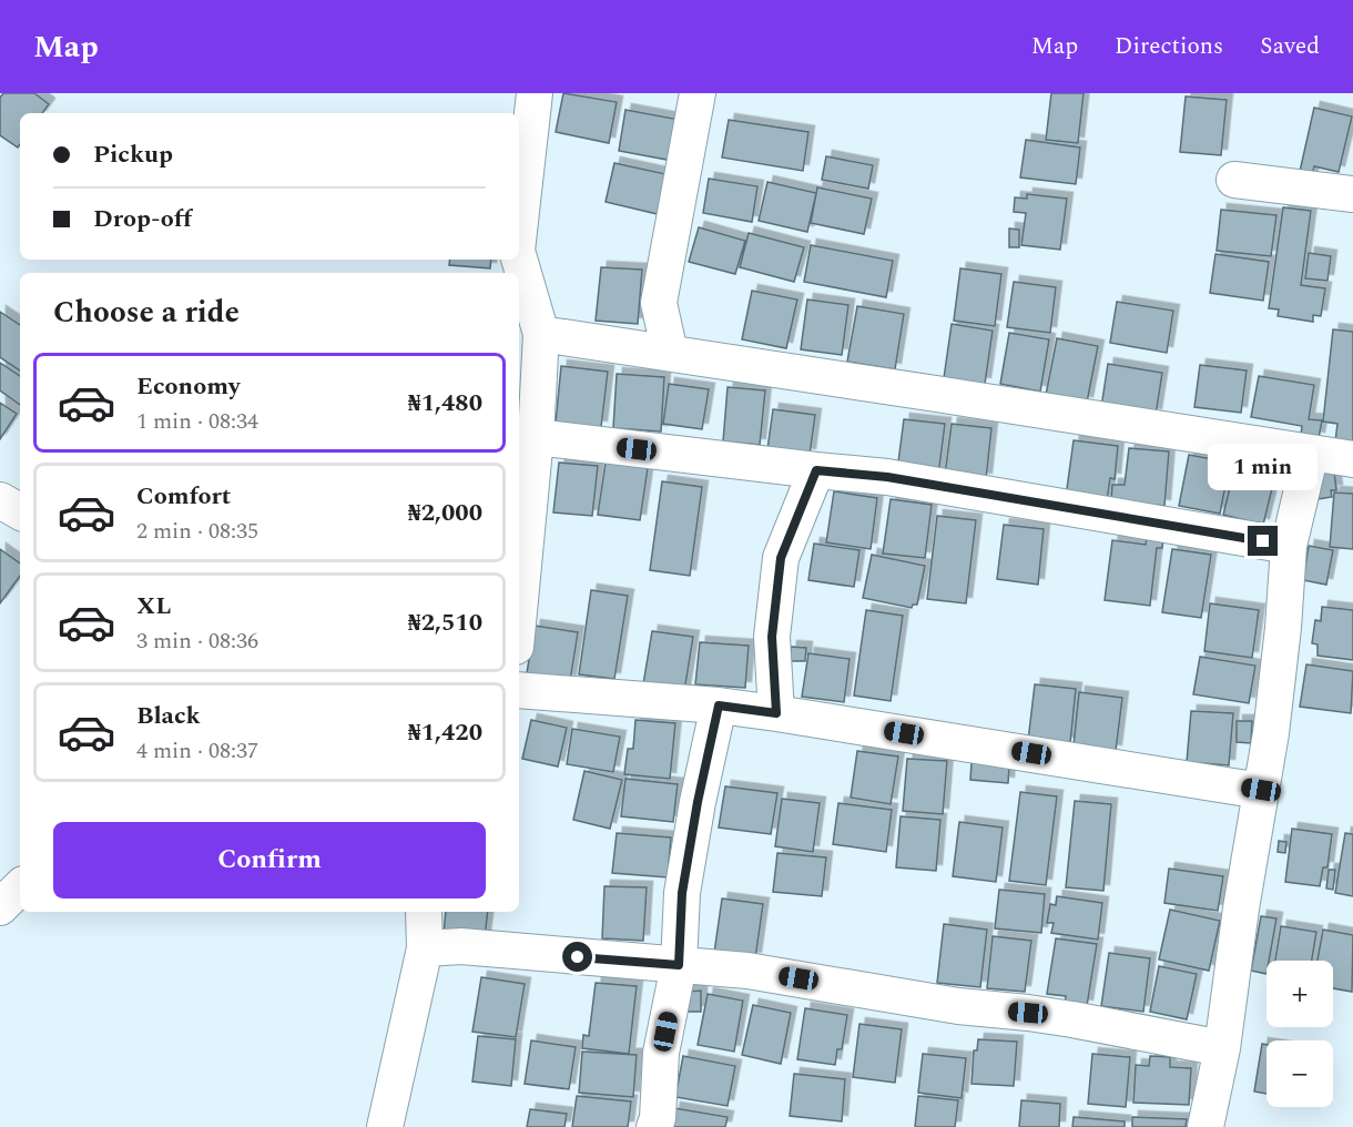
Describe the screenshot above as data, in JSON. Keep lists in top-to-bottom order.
{
  "page": {
    "header": "Map",
    "nav": ["Map", "Directions", "Saved"],
    "banner": ["Pickup", "Drop-off"],
    "heading": "Choose a ride",
    "list": [
      {
        "name": "Economy",
        "note": "1 min · 08:34",
        "value": "₦1,480"
      },
      {
        "name": "Comfort",
        "note": "2 min · 08:35",
        "value": "₦2,000"
      },
      {
        "name": "XL",
        "note": "3 min · 08:36",
        "value": "₦2,510"
      },
      {
        "name": "Black",
        "note": "4 min · 08:37",
        "value": "₦1,420"
      }
    ],
    "bubble": "1 min",
    "buttons": "Confirm",
    "map_buttons": ["+", "−"]
  }
}
